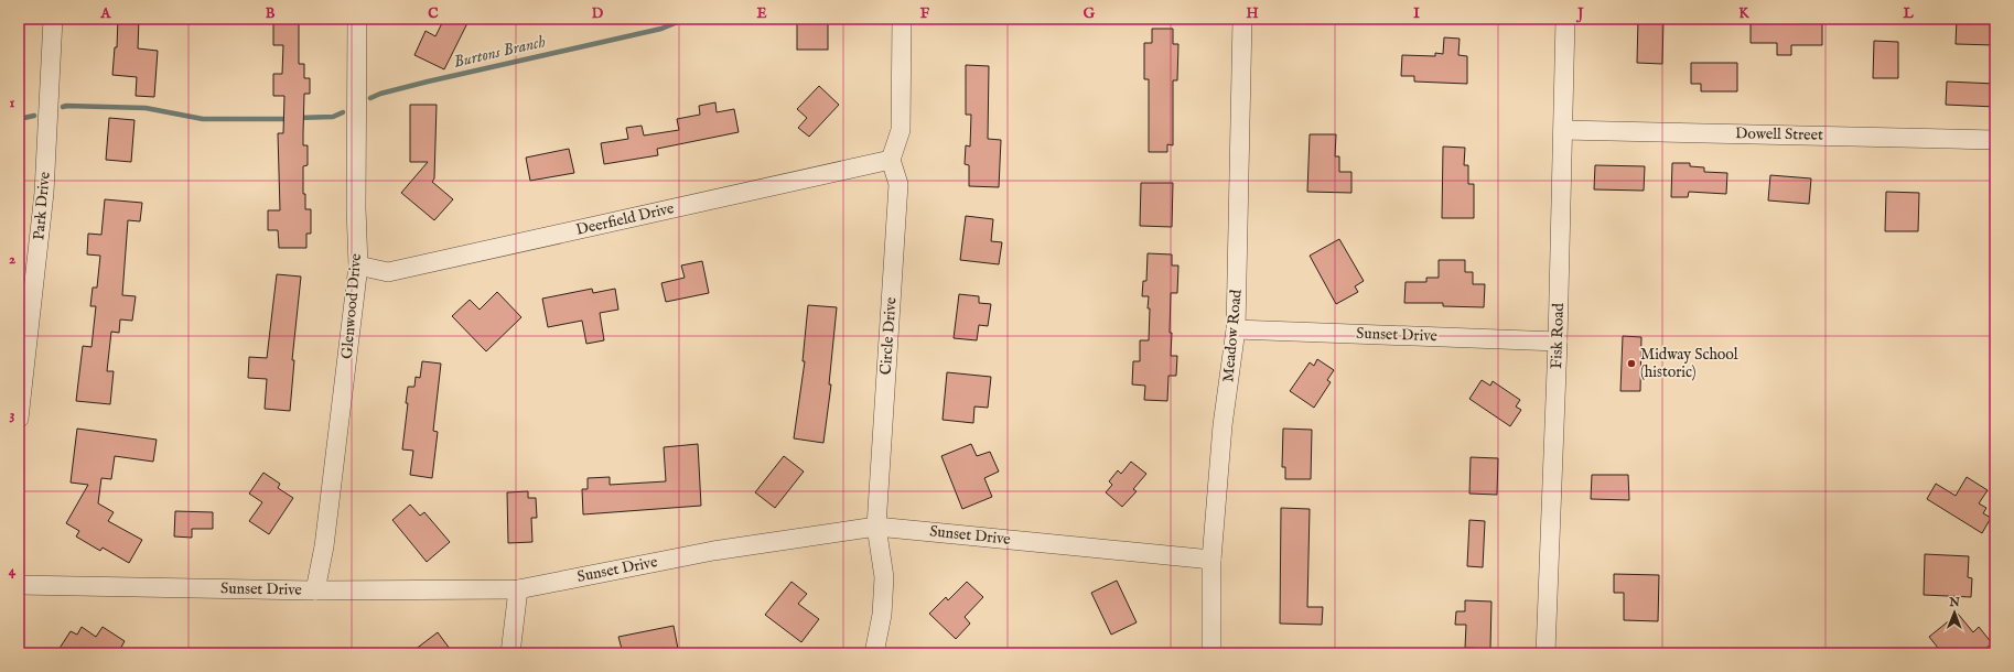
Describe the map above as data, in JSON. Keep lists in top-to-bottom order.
{
  "streets": {
    "street": [
      "Dowell Street",
      "Park Drive",
      "Deerfield Drive",
      "Glenwood Drive",
      "Sunset Drive",
      "Circle Drive",
      "Meadow Road",
      "Fisk Road"
    ]
  },
  "crossings": [
    ["Dowell Street", "Fisk Road"],
    ["Deerfield Drive", "Glenwood Drive"],
    ["Deerfield Drive", "Circle Drive"],
    ["Glenwood Drive", "Sunset Drive"],
    ["Sunset Drive", "Circle Drive"],
    ["Sunset Drive", "Meadow Road"],
    ["Sunset Drive", "Fisk Road"]
  ],
  "water": ["Burtons Branch"],
  "places": ["Midway School (historic)"],
  "north": "top",
  "grid": {
    "columns": [
      "A",
      "B",
      "C",
      "D",
      "E",
      "F",
      "G",
      "H",
      "I",
      "J",
      "K",
      "L"
    ],
    "rows": [
      "1",
      "2",
      "3",
      "4"
    ]
  }
}
